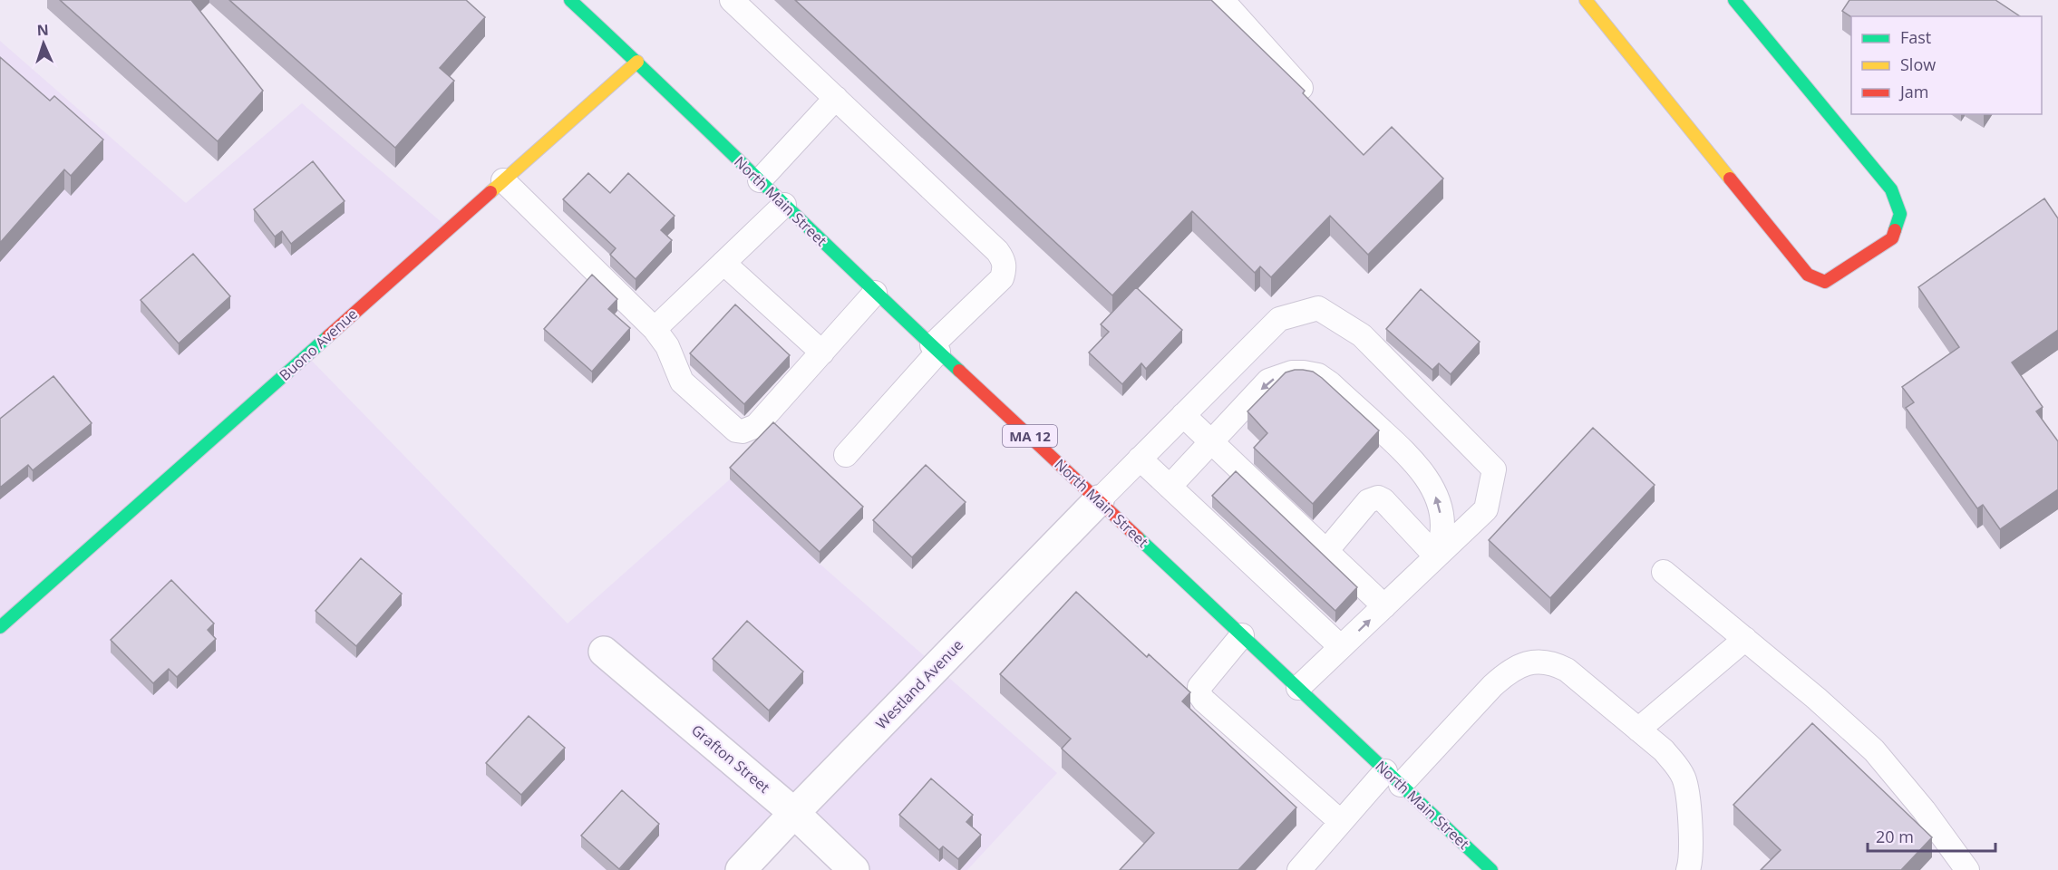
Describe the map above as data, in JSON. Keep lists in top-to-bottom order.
{
  "streets": {
    "main road": ["North Main Street", "Buono Avenue", "MA 12"],
    "street": ["Westland Avenue", "Grafton Street"]
  },
  "crossings": [
    ["North Main Street", "Buono Avenue"],
    ["North Main Street", "Westland Avenue"],
    ["Westland Avenue", "Grafton Street"]
  ],
  "legend": ["Fast", "Slow", "Jam"],
  "scale_bar": "20 m",
  "north": "top"
}
